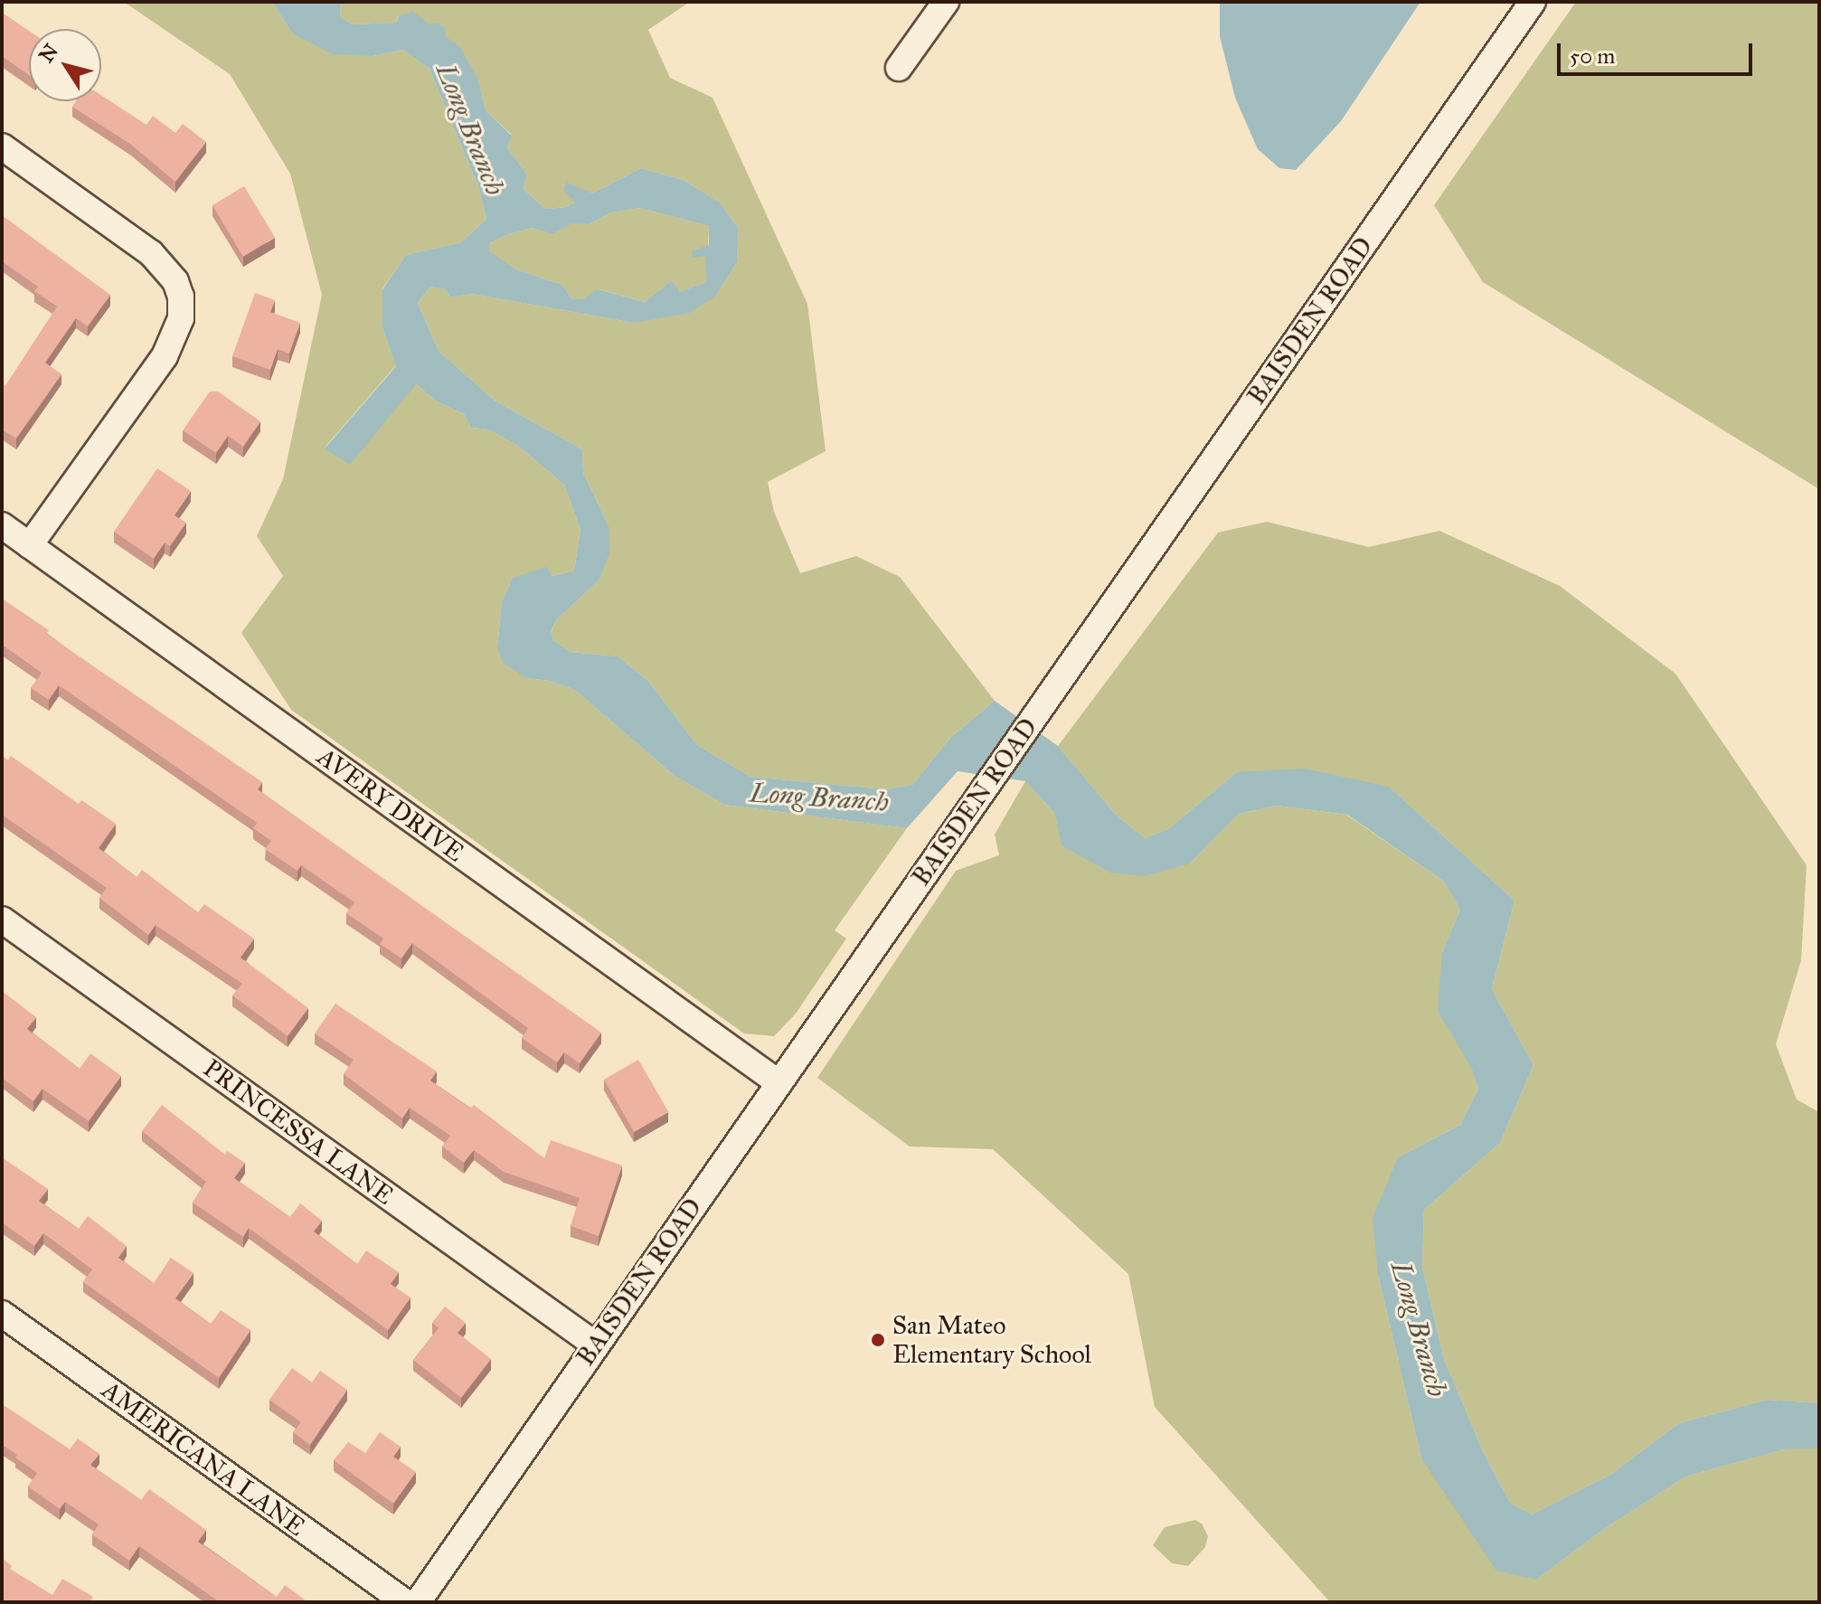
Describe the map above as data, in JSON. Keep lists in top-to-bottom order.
{
  "streets": {
    "street": [
      "BAISDEN ROAD",
      "AVERY DRIVE",
      "PRINCESSA LANE",
      "AMERICANA LANE"
    ]
  },
  "crossings": [
    ["BAISDEN ROAD", "AVERY DRIVE"],
    ["BAISDEN ROAD", "PRINCESSA LANE"]
  ],
  "water": ["Long Branch"],
  "places": ["San Mateo Elementary School"],
  "scale_bar": "50 m",
  "north": "top left"
}
